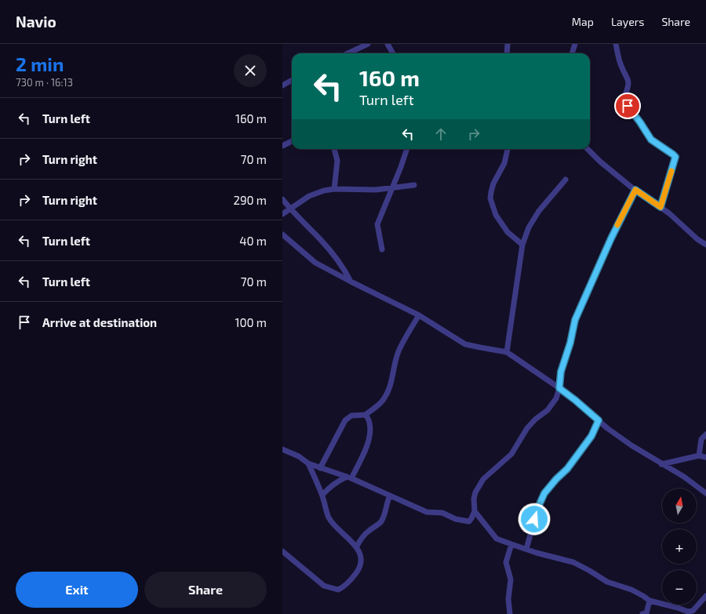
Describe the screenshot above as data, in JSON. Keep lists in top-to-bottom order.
{
  "north": "top",
  "page": {
    "header": "Navio",
    "nav": ["Map", "Layers", "Share"],
    "heading": ["2 min", "730 m · 16:13"],
    "turn": ["160 m", "Turn left"],
    "list": [
      {
        "name": "Turn left",
        "value": "160 m"
      },
      {
        "name": "Turn right",
        "value": "70 m"
      },
      {
        "name": "Turn right",
        "value": "290 m"
      },
      {
        "name": "Turn left",
        "value": "40 m"
      },
      {
        "name": "Turn left",
        "value": "70 m"
      },
      {
        "name": "Arrive at destination",
        "value": "100 m"
      }
    ],
    "map_buttons": ["+", "−"],
    "buttons": ["Exit", "Share"]
  }
}
